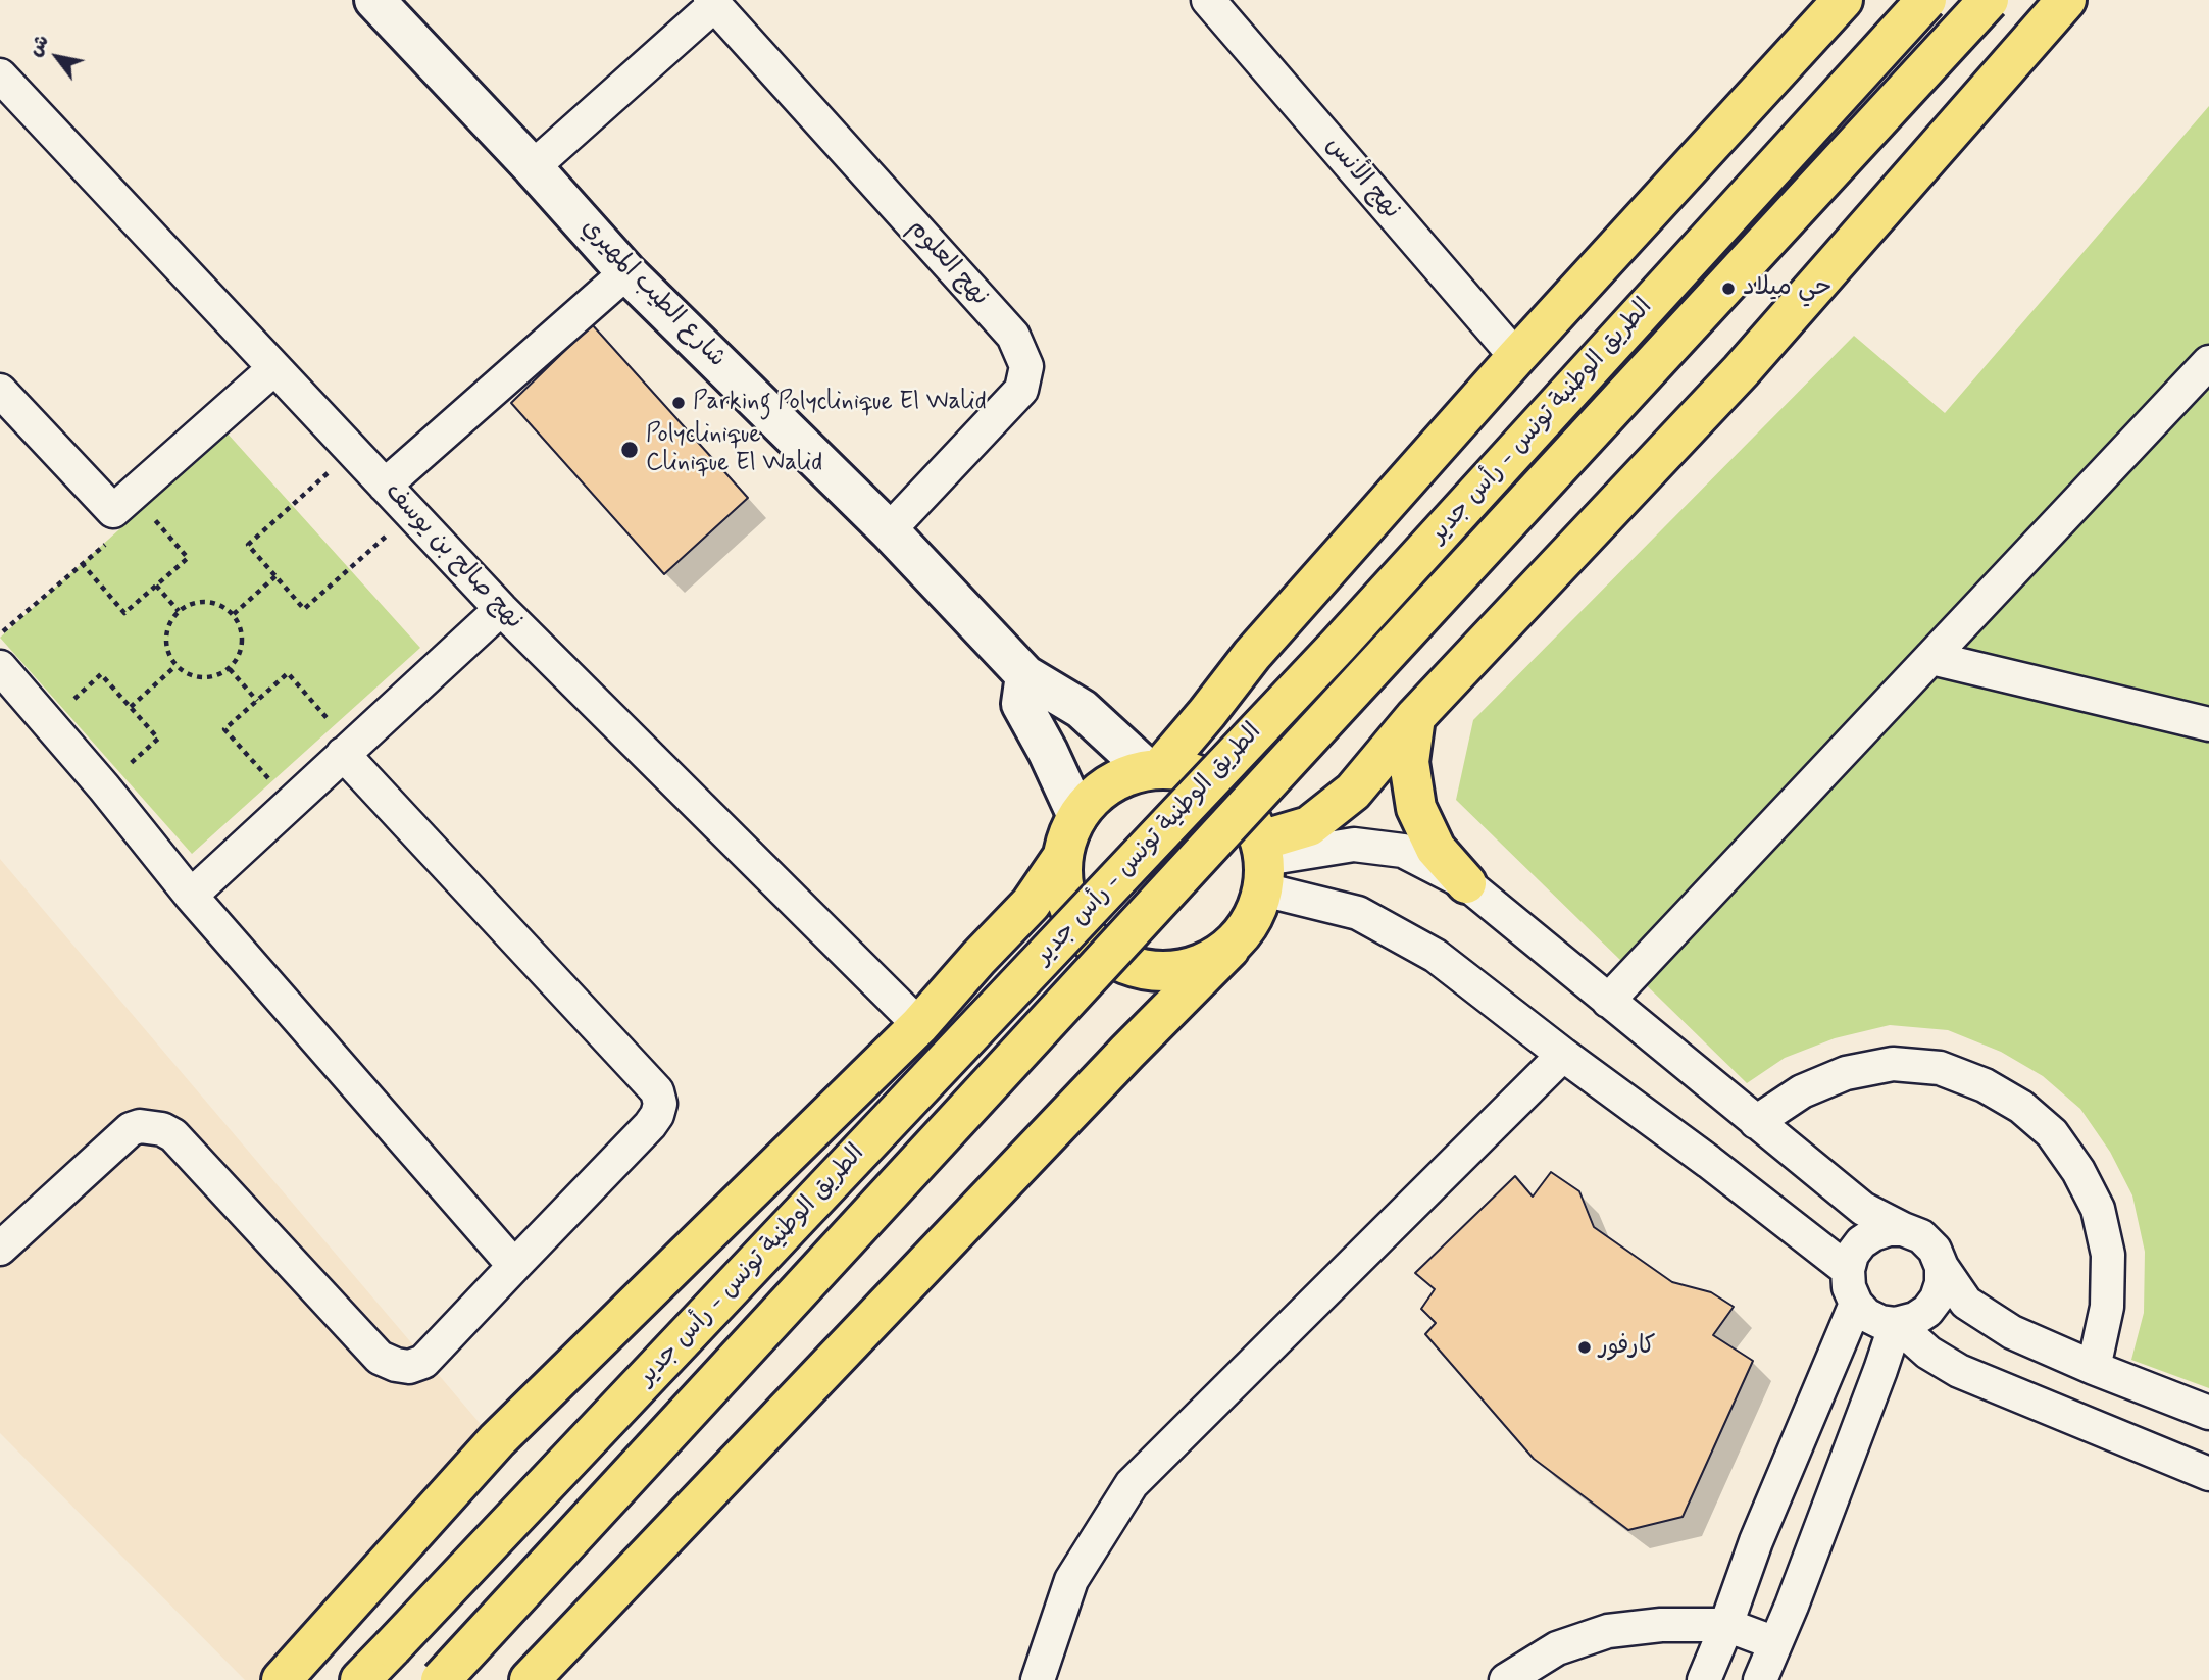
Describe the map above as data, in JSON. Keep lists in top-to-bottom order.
{
  "streets": {
    "main road": ["الطريق الوطنية تونس - رأس جدير"],
    "street": [
      "نهج الأنس",
      "نهج العلوم",
      "شارع الطيب المهيري",
      "نهج صالح بن يوسف"
    ]
  },
  "crossings": [
    ["نهج العلوم", "شارع الطيب المهيري"]
  ],
  "places": [
    "حي ميلاد",
    "Parking Polyclinique El Walid",
    "Polyclinique Clinique El Walid",
    "كارفور"
  ],
  "north": "top left"
}
